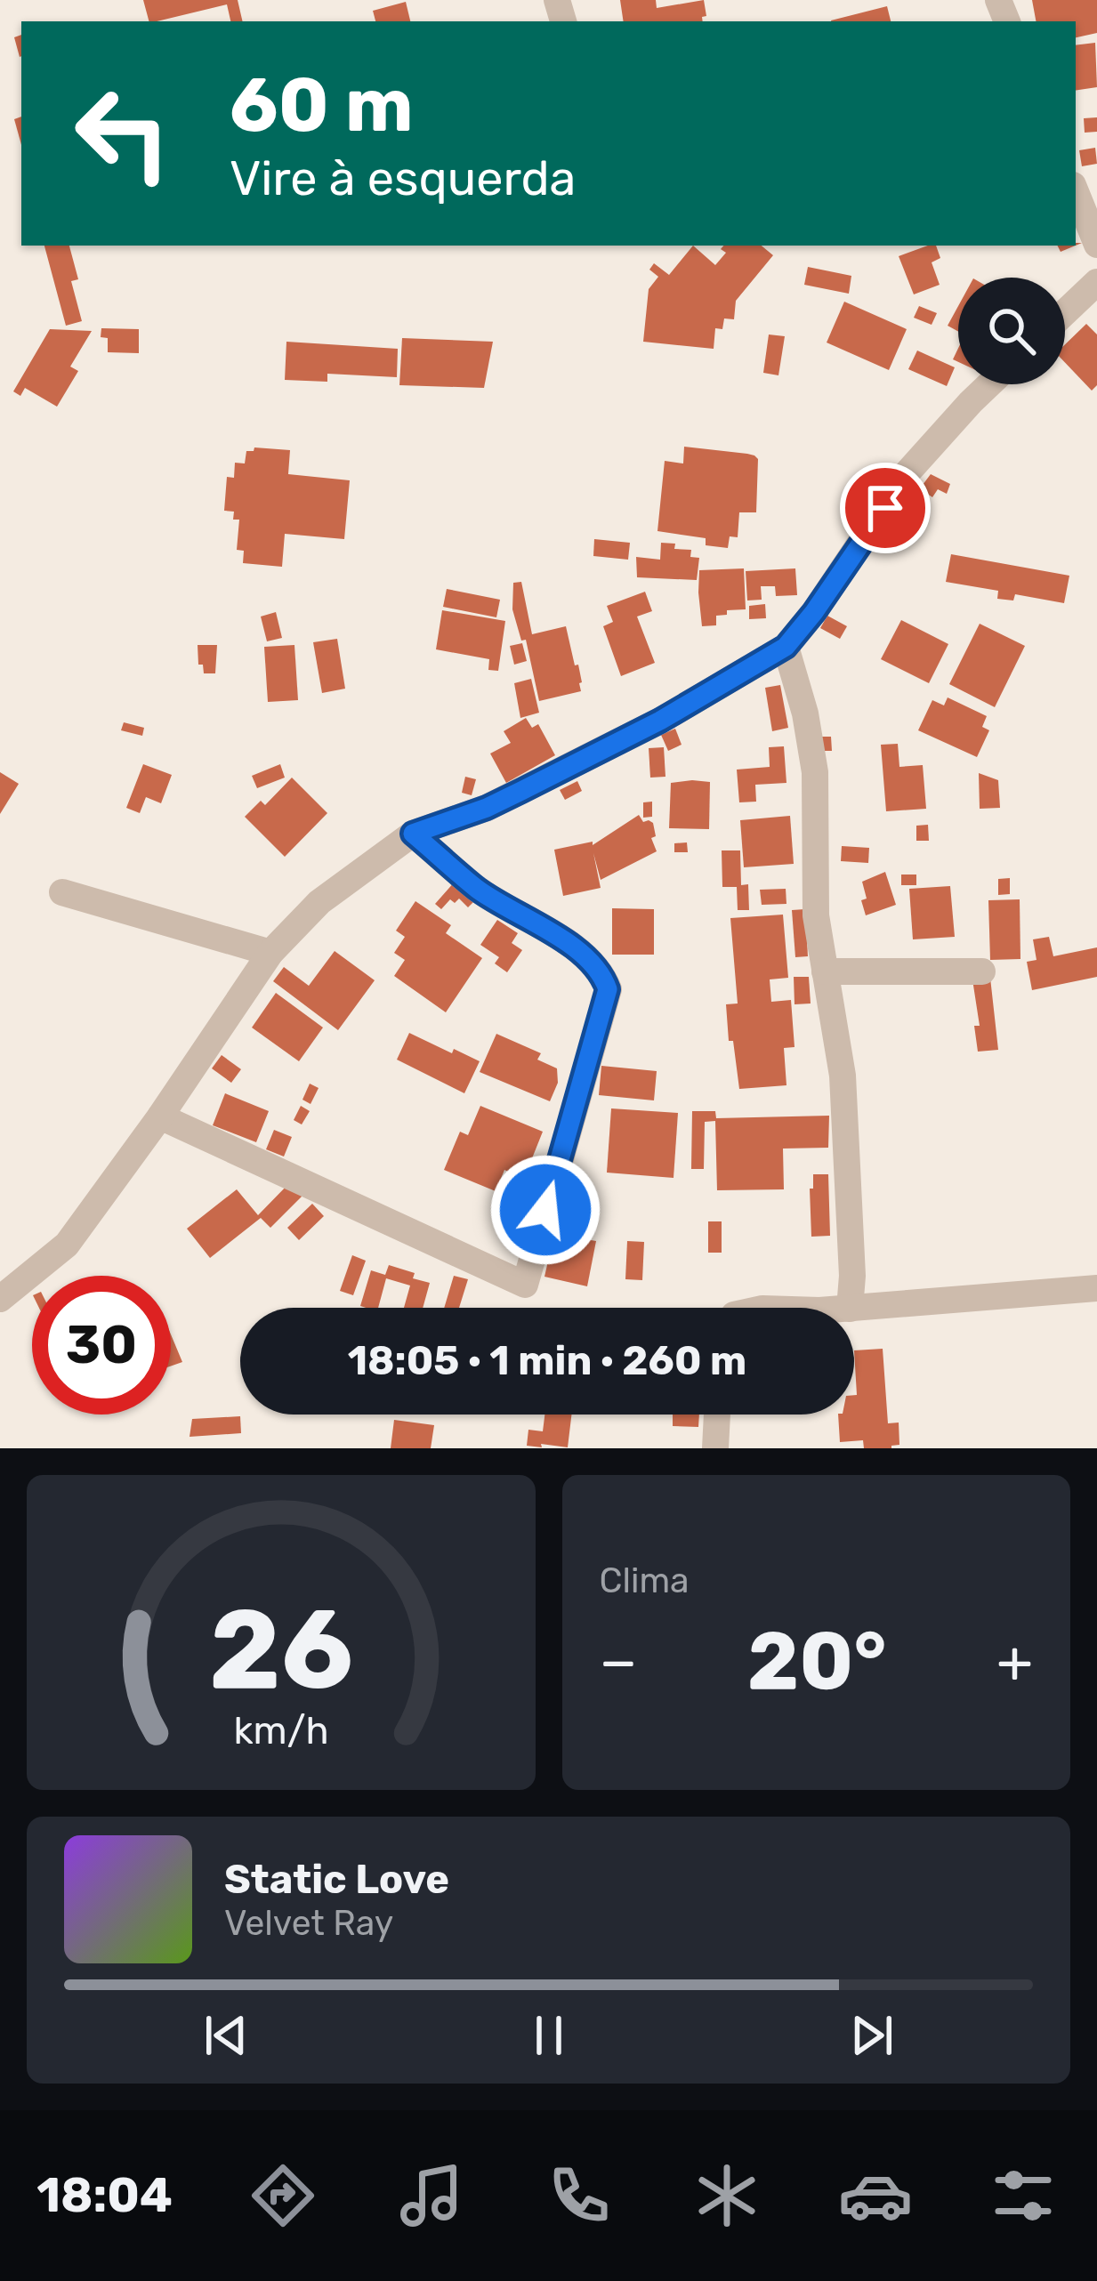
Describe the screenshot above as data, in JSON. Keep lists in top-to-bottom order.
{
  "page": {
    "turn": ["60 m", "Vire à esquerda"],
    "limit": "30",
    "trip": "18:05 · 1 min · 260 m",
    "tile": "Clima",
    "heat": ["−", "20°", "+"],
    "song": ["Static Love", "Velvet Ray"],
    "tabs": "18:04",
    "gauge": ["26", "km/h"]
  }
}
